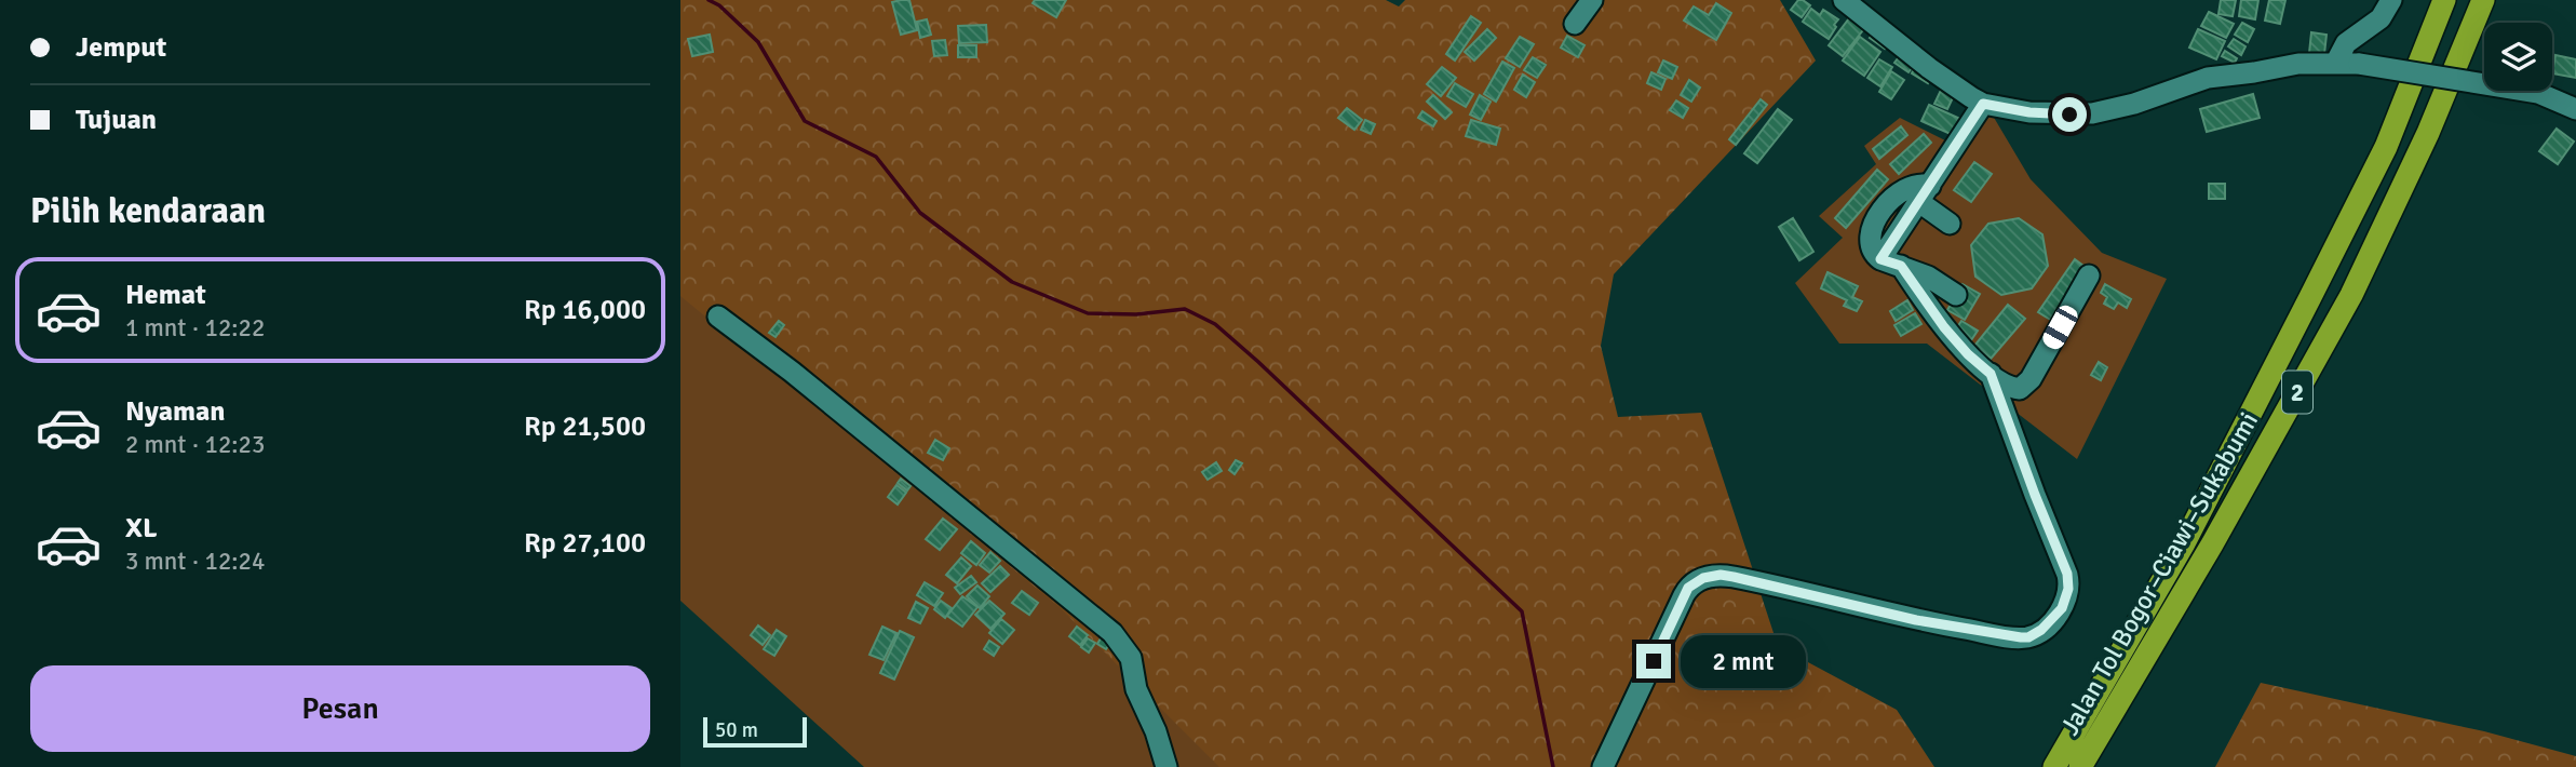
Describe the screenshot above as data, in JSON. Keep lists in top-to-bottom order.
{
  "streets": {
    "highway": ["2", "Jalan Tol Bogor–Ciawi–Sukabumi"]
  },
  "scale_bar": "50 m",
  "page": {
    "banner": ["Jemput", "Tujuan"],
    "heading": "Pilih kendaraan",
    "list": [
      {
        "name": "Hemat",
        "note": "1 mnt · 12:22",
        "value": "Rp 16,000"
      },
      {
        "name": "Nyaman",
        "note": "2 mnt · 12:23",
        "value": "Rp 21,500"
      },
      {
        "name": "XL",
        "note": "3 mnt · 12:24",
        "value": "Rp 27,100"
      }
    ],
    "bubble": "2 mnt",
    "buttons": "Pesan",
    "scale": "50 m"
  }
}
